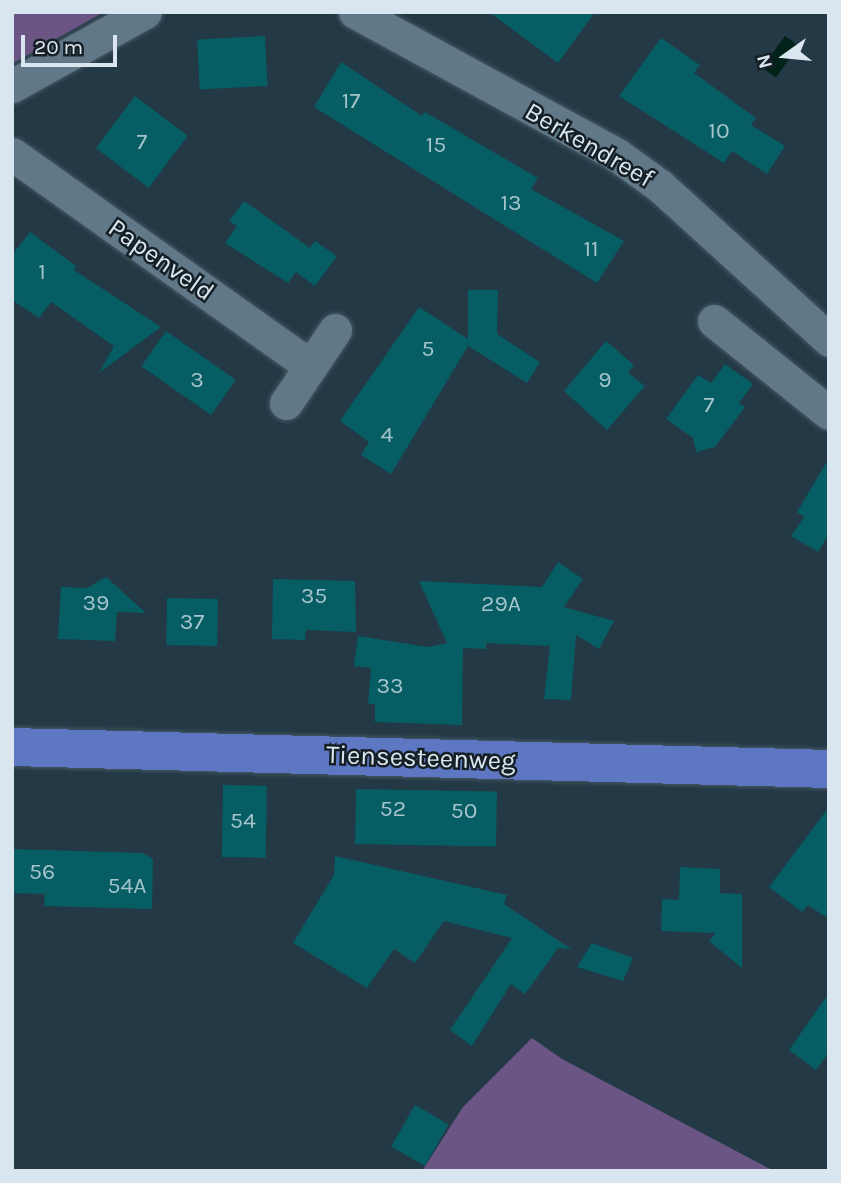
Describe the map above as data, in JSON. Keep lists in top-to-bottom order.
{
  "streets": {
    "main road": ["Tiensesteenweg"],
    "street": ["Berkendreef", "Papenveld"]
  },
  "house_numbers": [
    "17",
    "10",
    "7",
    "15",
    "13",
    "11",
    "1",
    "5",
    "3",
    "9",
    "7",
    "4",
    "35",
    "39",
    "29A",
    "37",
    "33",
    "52",
    "50",
    "54",
    "56",
    "54A"
  ],
  "scale_bar": "20 m",
  "north": "left"
}
